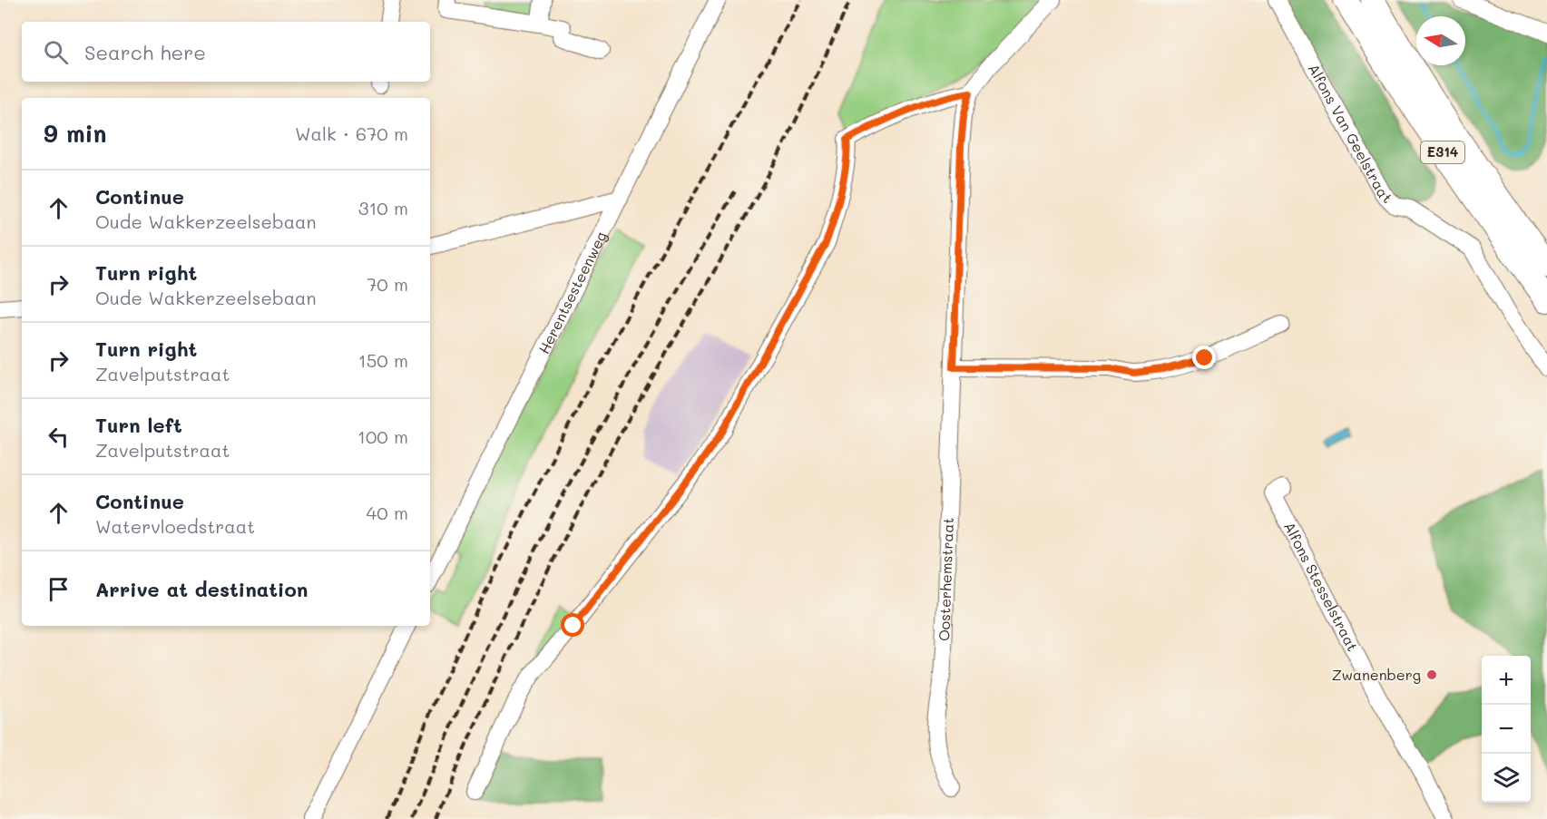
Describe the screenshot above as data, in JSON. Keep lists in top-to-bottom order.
{
  "streets": {
    "highway": ["E314"],
    "street": [
      "Alfons Van Geelstraat",
      "Herentsesteenweg",
      "Oosterhemstraat",
      "Alfons Stesselstraat"
    ]
  },
  "places": ["Zwanenberg"],
  "north": "left",
  "page": {
    "search": "Search here",
    "heading": ["9 min", "Walk · 670 m"],
    "list": [
      ["Continue", "Oude Wakkerzeelsebaan", "310 m"],
      ["Turn right", "Oude Wakkerzeelsebaan", "70 m"],
      ["Turn right", "Zavelputstraat", "150 m"],
      ["Turn left", "Zavelputstraat", "100 m"],
      ["Continue", "Watervloedstraat", "40 m"],
      "Arrive at destination"
    ],
    "map_buttons": ["+", "−"]
  }
}
